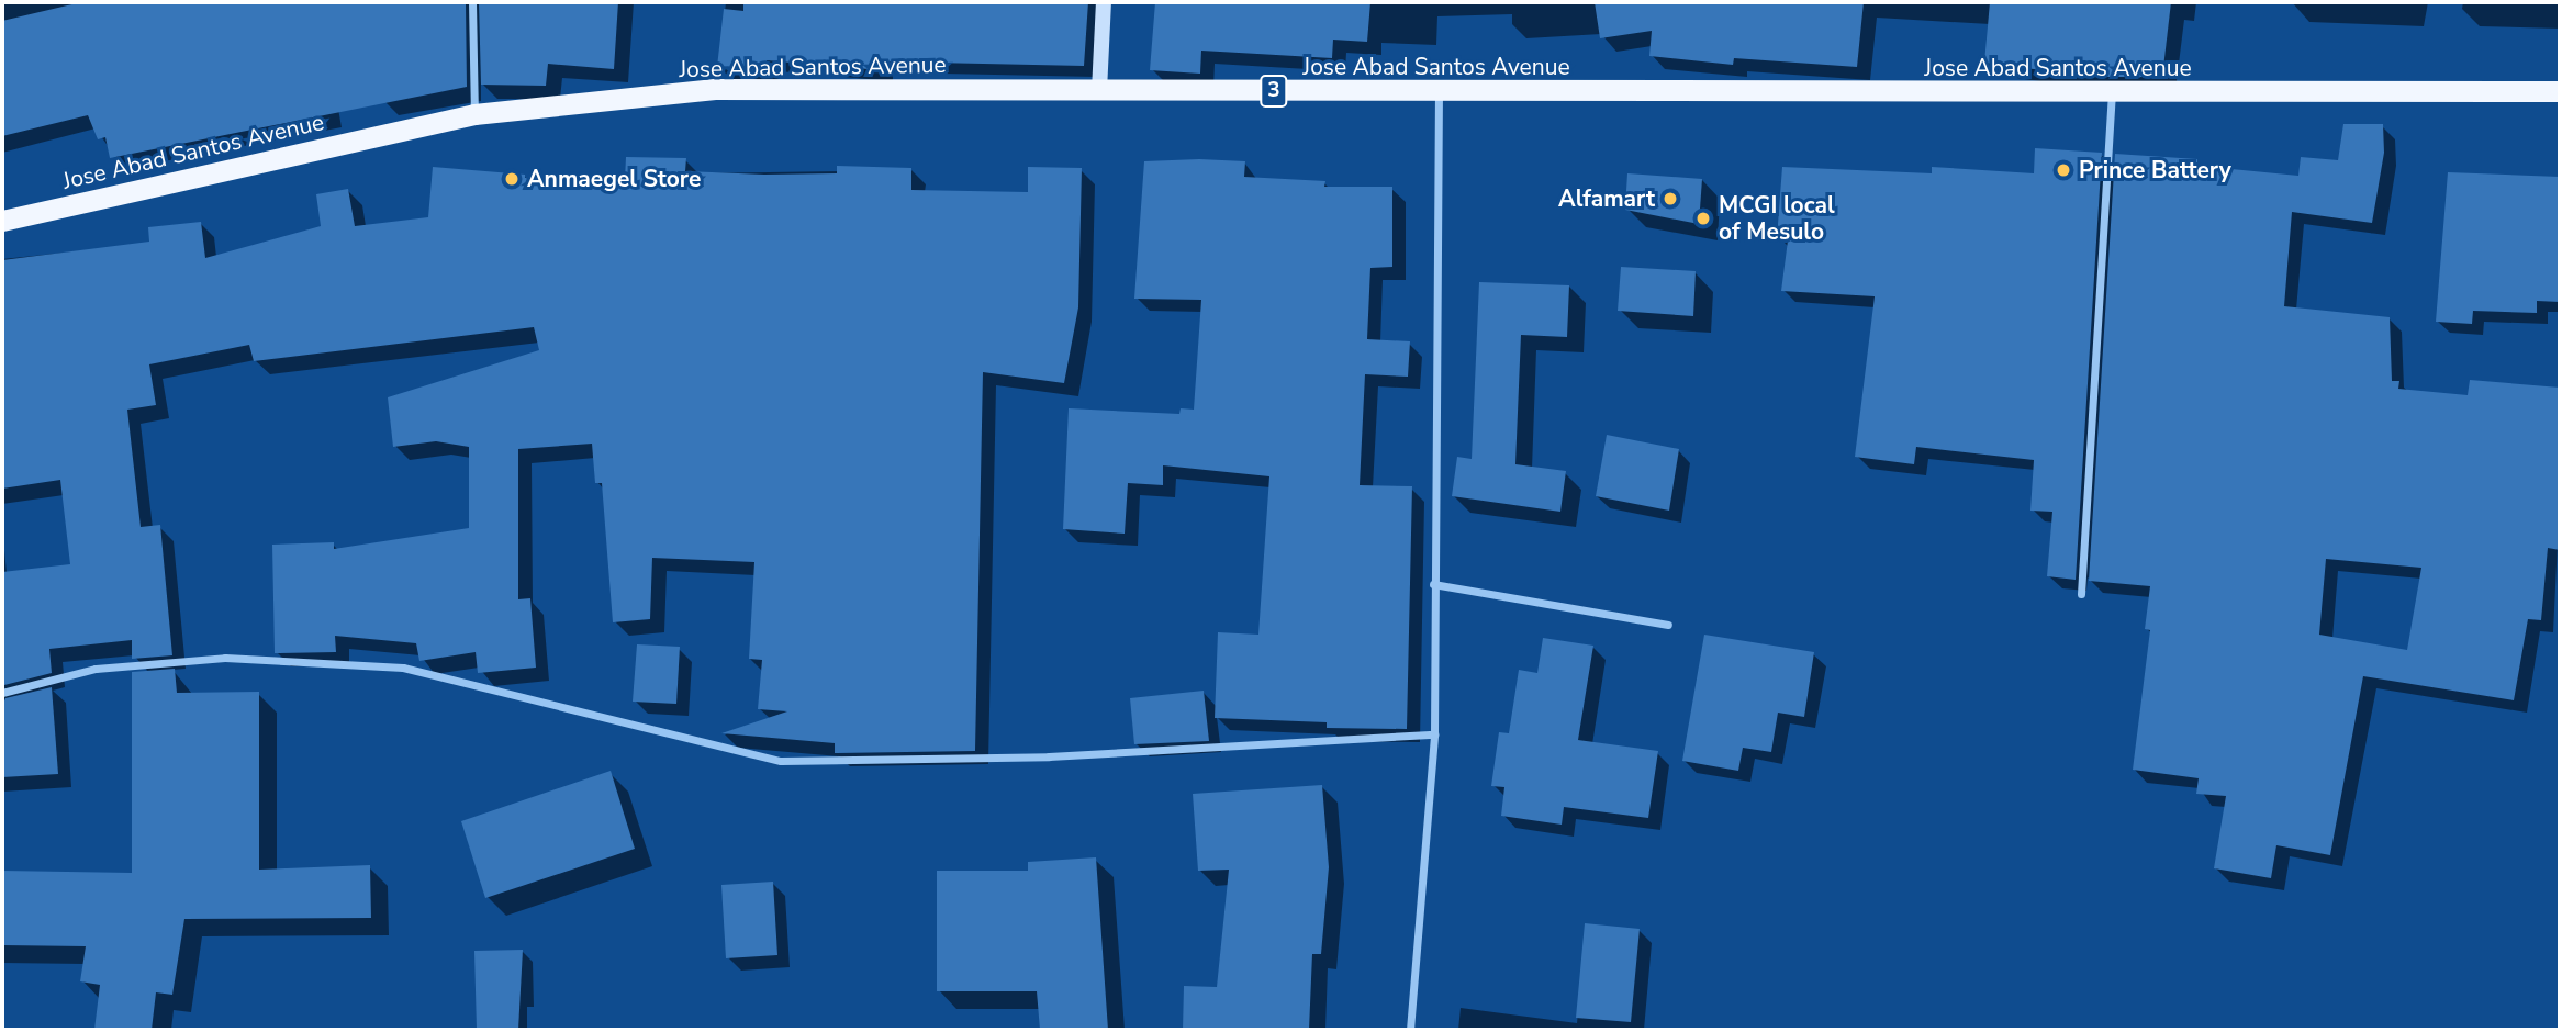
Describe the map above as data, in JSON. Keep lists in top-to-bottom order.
{
  "streets": {
    "highway": ["Jose Abad Santos Avenue", "3"]
  },
  "places": [
    "Prince Battery",
    "Anmaegel Store",
    "Alfamart",
    "MCGI local of Mesulo"
  ]
}
